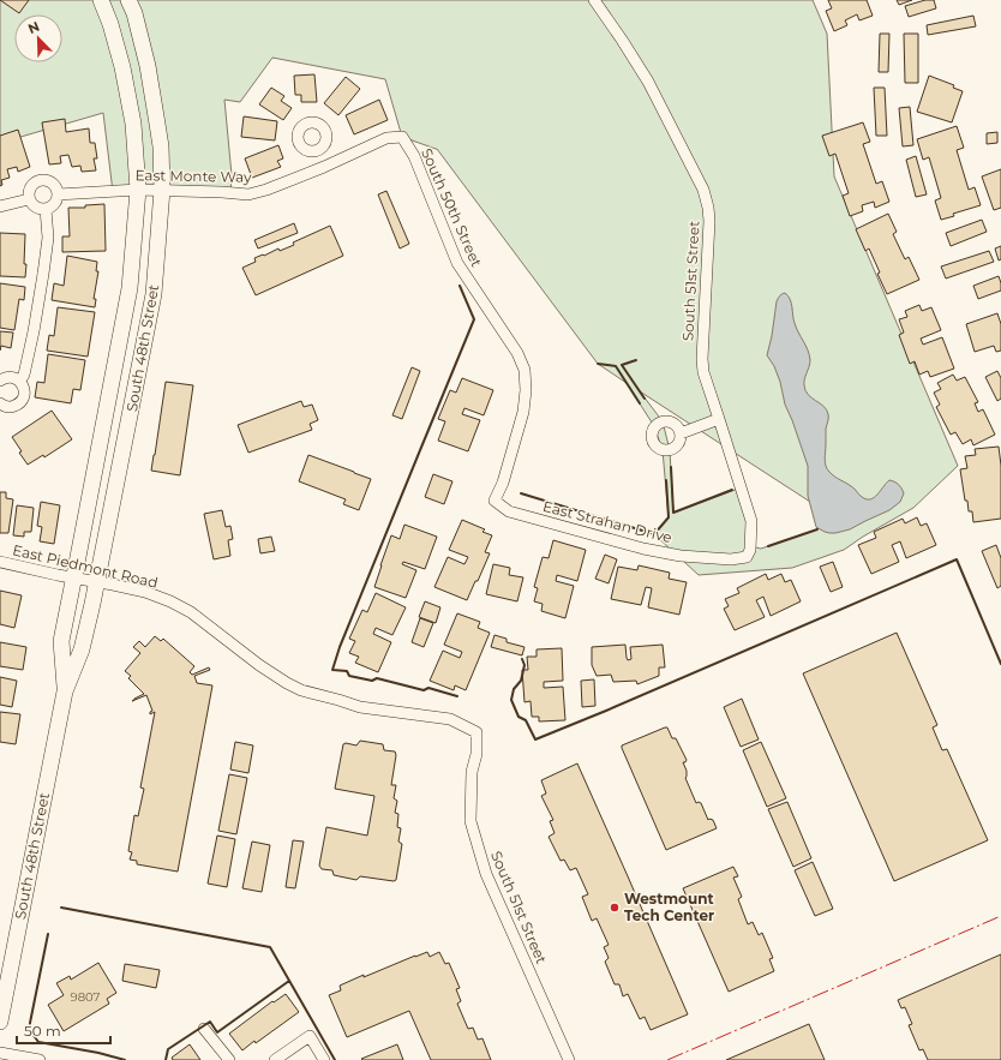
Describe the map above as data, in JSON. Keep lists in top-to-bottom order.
{
  "streets": {
    "main road": ["South 48th Street"],
    "street": [
      "East Monte Way",
      "South 50th Street",
      "South 51st Street",
      "East Strahan Drive",
      "East Piedmont Road"
    ]
  },
  "crossings": [
    ["East Monte Way", "South 50th Street"],
    ["East Monte Way", "South 48th Street"],
    ["South 50th Street", "East Strahan Drive"],
    ["South 51st Street", "East Strahan Drive"],
    ["South 51st Street", "East Piedmont Road"],
    ["South 48th Street", "East Piedmont Road"]
  ],
  "places": ["Westmount Tech Center"],
  "house_numbers": ["9807"],
  "scale_bar": "50 m",
  "north": "top left"
}
